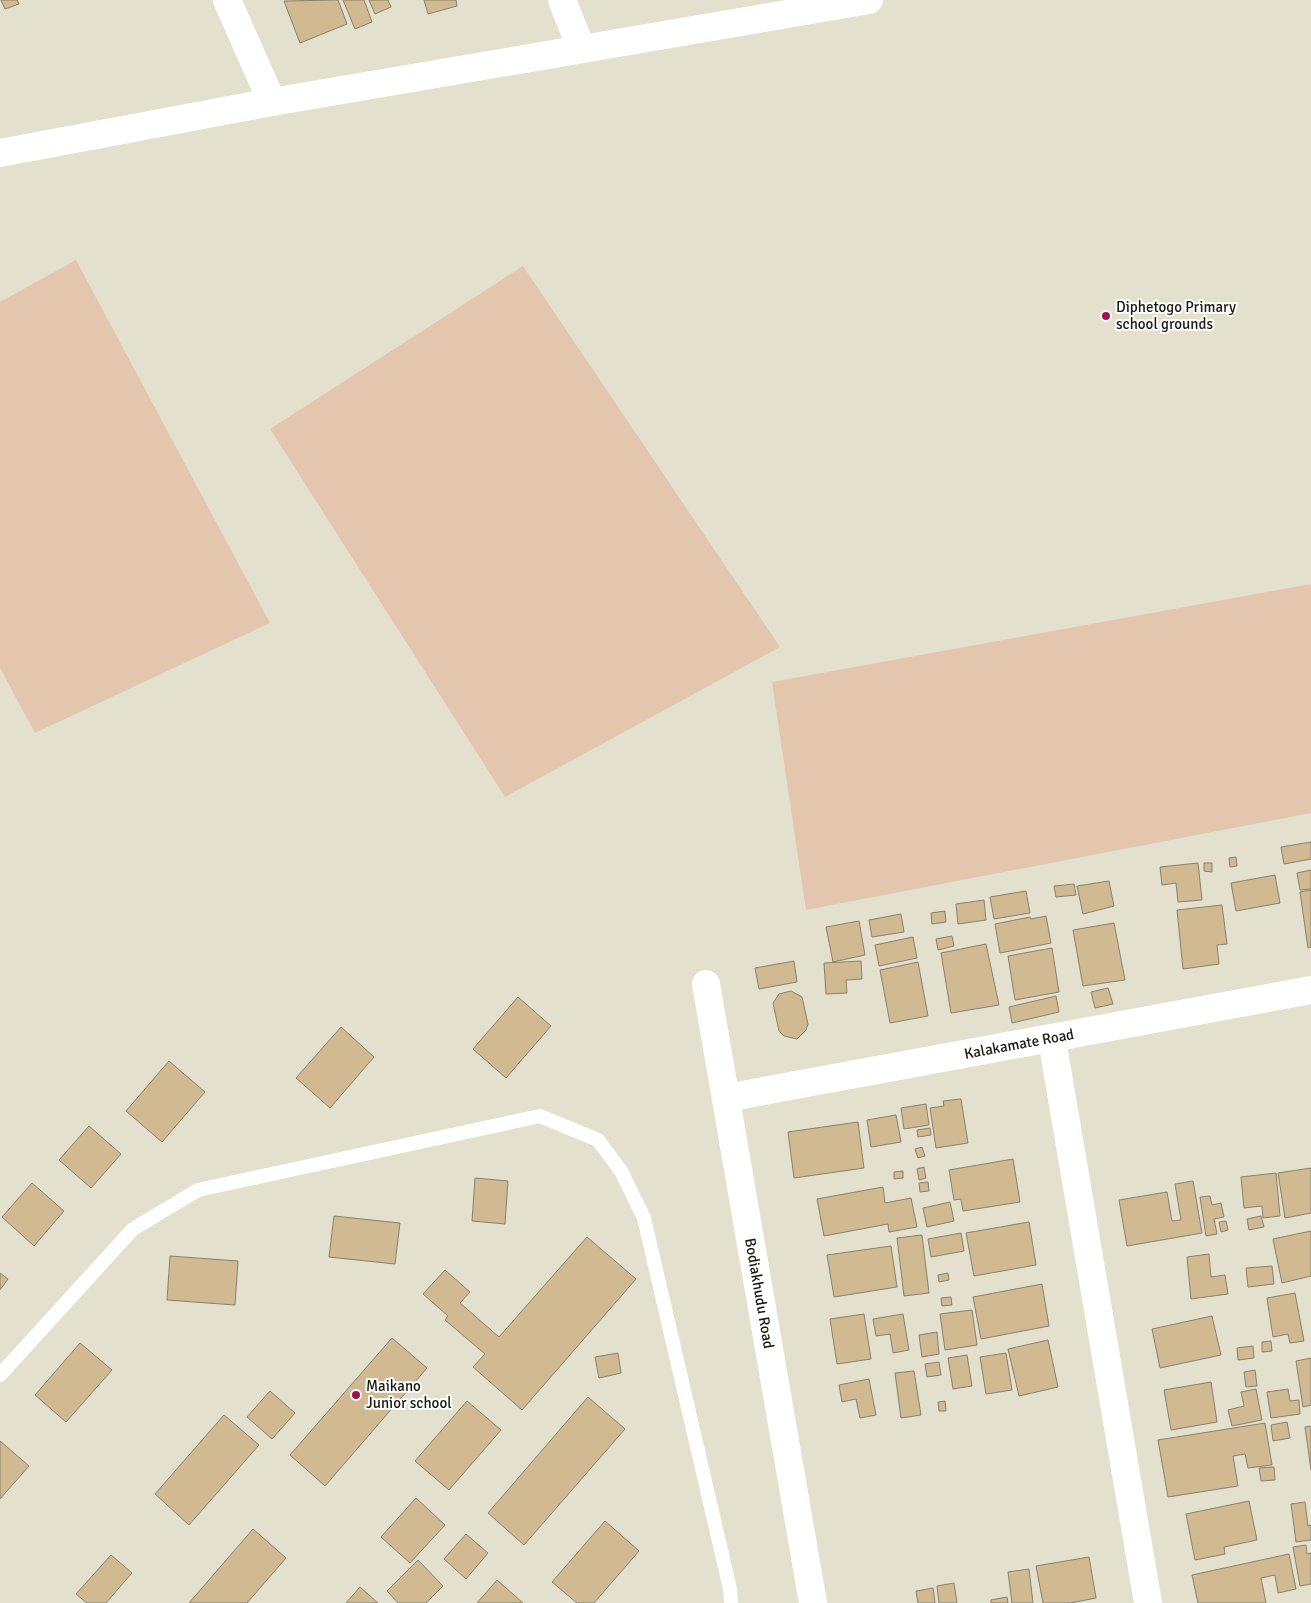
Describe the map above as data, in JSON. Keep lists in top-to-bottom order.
{
  "streets": {
    "street": ["Kalakamate Road", "Bodiakhudu Road"]
  },
  "crossings": [
    ["Kalakamate Road", "Bodiakhudu Road"]
  ],
  "places": ["Diphetogo Primary school grounds", "Maikano Junior school"]
}
